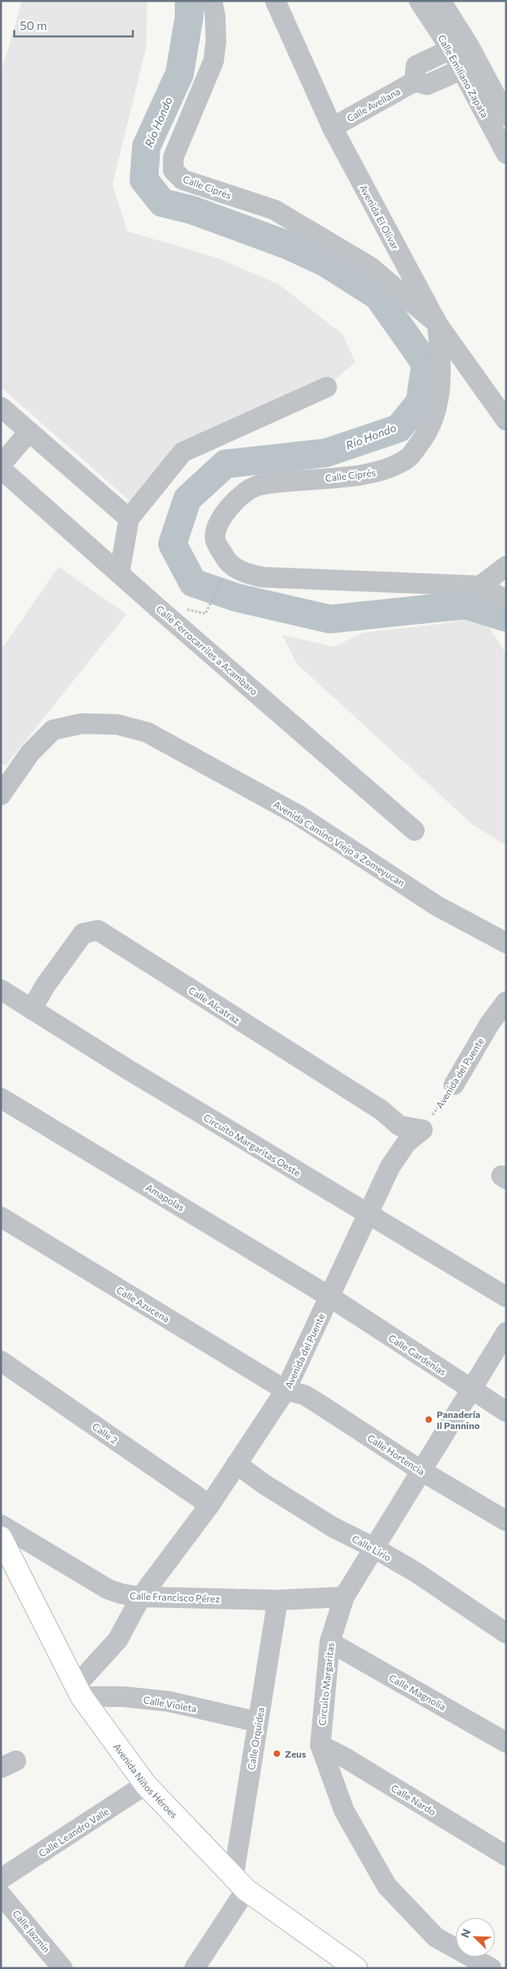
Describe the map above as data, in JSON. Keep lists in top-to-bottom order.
{
  "streets": {
    "main road": ["Avenida Niños Héroes"],
    "street": [
      "Calle Emiliano Zapata",
      "Calle Avellana",
      "Calle Ciprés",
      "Avenida El Olivar",
      "Calle Ferrocarriles a Acambaro",
      "Avenida Camino Viejo a Zomeyucan",
      "Calle Alcatraz",
      "Avenida del Puente",
      "Circuito Margaritas Oeste",
      "Amapolas",
      "Calle Azucena",
      "Calle Gardenias",
      "Calle 2",
      "Calle Hortencia",
      "Calle Lirio",
      "Calle Francisco Pérez",
      "Circuito Margaritas",
      "Calle Magnolia",
      "Calle Violeta",
      "Calle Orquídea",
      "Calle Nardo",
      "Calle Leandro Valle",
      "Calle Jazmín"
    ]
  },
  "crossings": [
    ["Calle Avellana", "Avenida El Olivar"],
    ["Calle Ciprés", "Avenida El Olivar"],
    ["Calle Alcatraz", "Avenida del Puente"],
    ["Calle Alcatraz", "Circuito Margaritas Oeste"],
    ["Avenida del Puente", "Circuito Margaritas Oeste"],
    ["Avenida del Puente", "Amapolas"],
    ["Avenida del Puente", "Calle Azucena"],
    ["Avenida del Puente", "Calle Gardenias"],
    ["Avenida del Puente", "Calle 2"],
    ["Avenida del Puente", "Calle Hortencia"],
    ["Avenida del Puente", "Calle Lirio"],
    ["Avenida del Puente", "Calle Francisco Pérez"],
    ["Avenida del Puente", "Calle Violeta"],
    ["Avenida del Puente", "Avenida Niños Héroes"],
    ["Amapolas", "Calle Gardenias"],
    ["Calle Azucena", "Calle Hortencia"],
    ["Calle Gardenias", "Circuito Margaritas"],
    ["Calle Hortencia", "Circuito Margaritas"],
    ["Calle Lirio", "Circuito Margaritas"],
    ["Calle Francisco Pérez", "Circuito Margaritas"],
    ["Calle Francisco Pérez", "Calle Orquídea"],
    ["Circuito Margaritas", "Calle Magnolia"],
    ["Circuito Margaritas", "Calle Nardo"],
    ["Calle Violeta", "Calle Orquídea"],
    ["Calle Violeta", "Avenida Niños Héroes"],
    ["Calle Orquídea", "Avenida Niños Héroes"],
    ["Avenida Niños Héroes", "Calle Leandro Valle"]
  ],
  "water": ["Río Hondo"],
  "places": ["Panadería Il Pannino", "Zeus"],
  "scale_bar": "50 m",
  "north": "top left"
}
